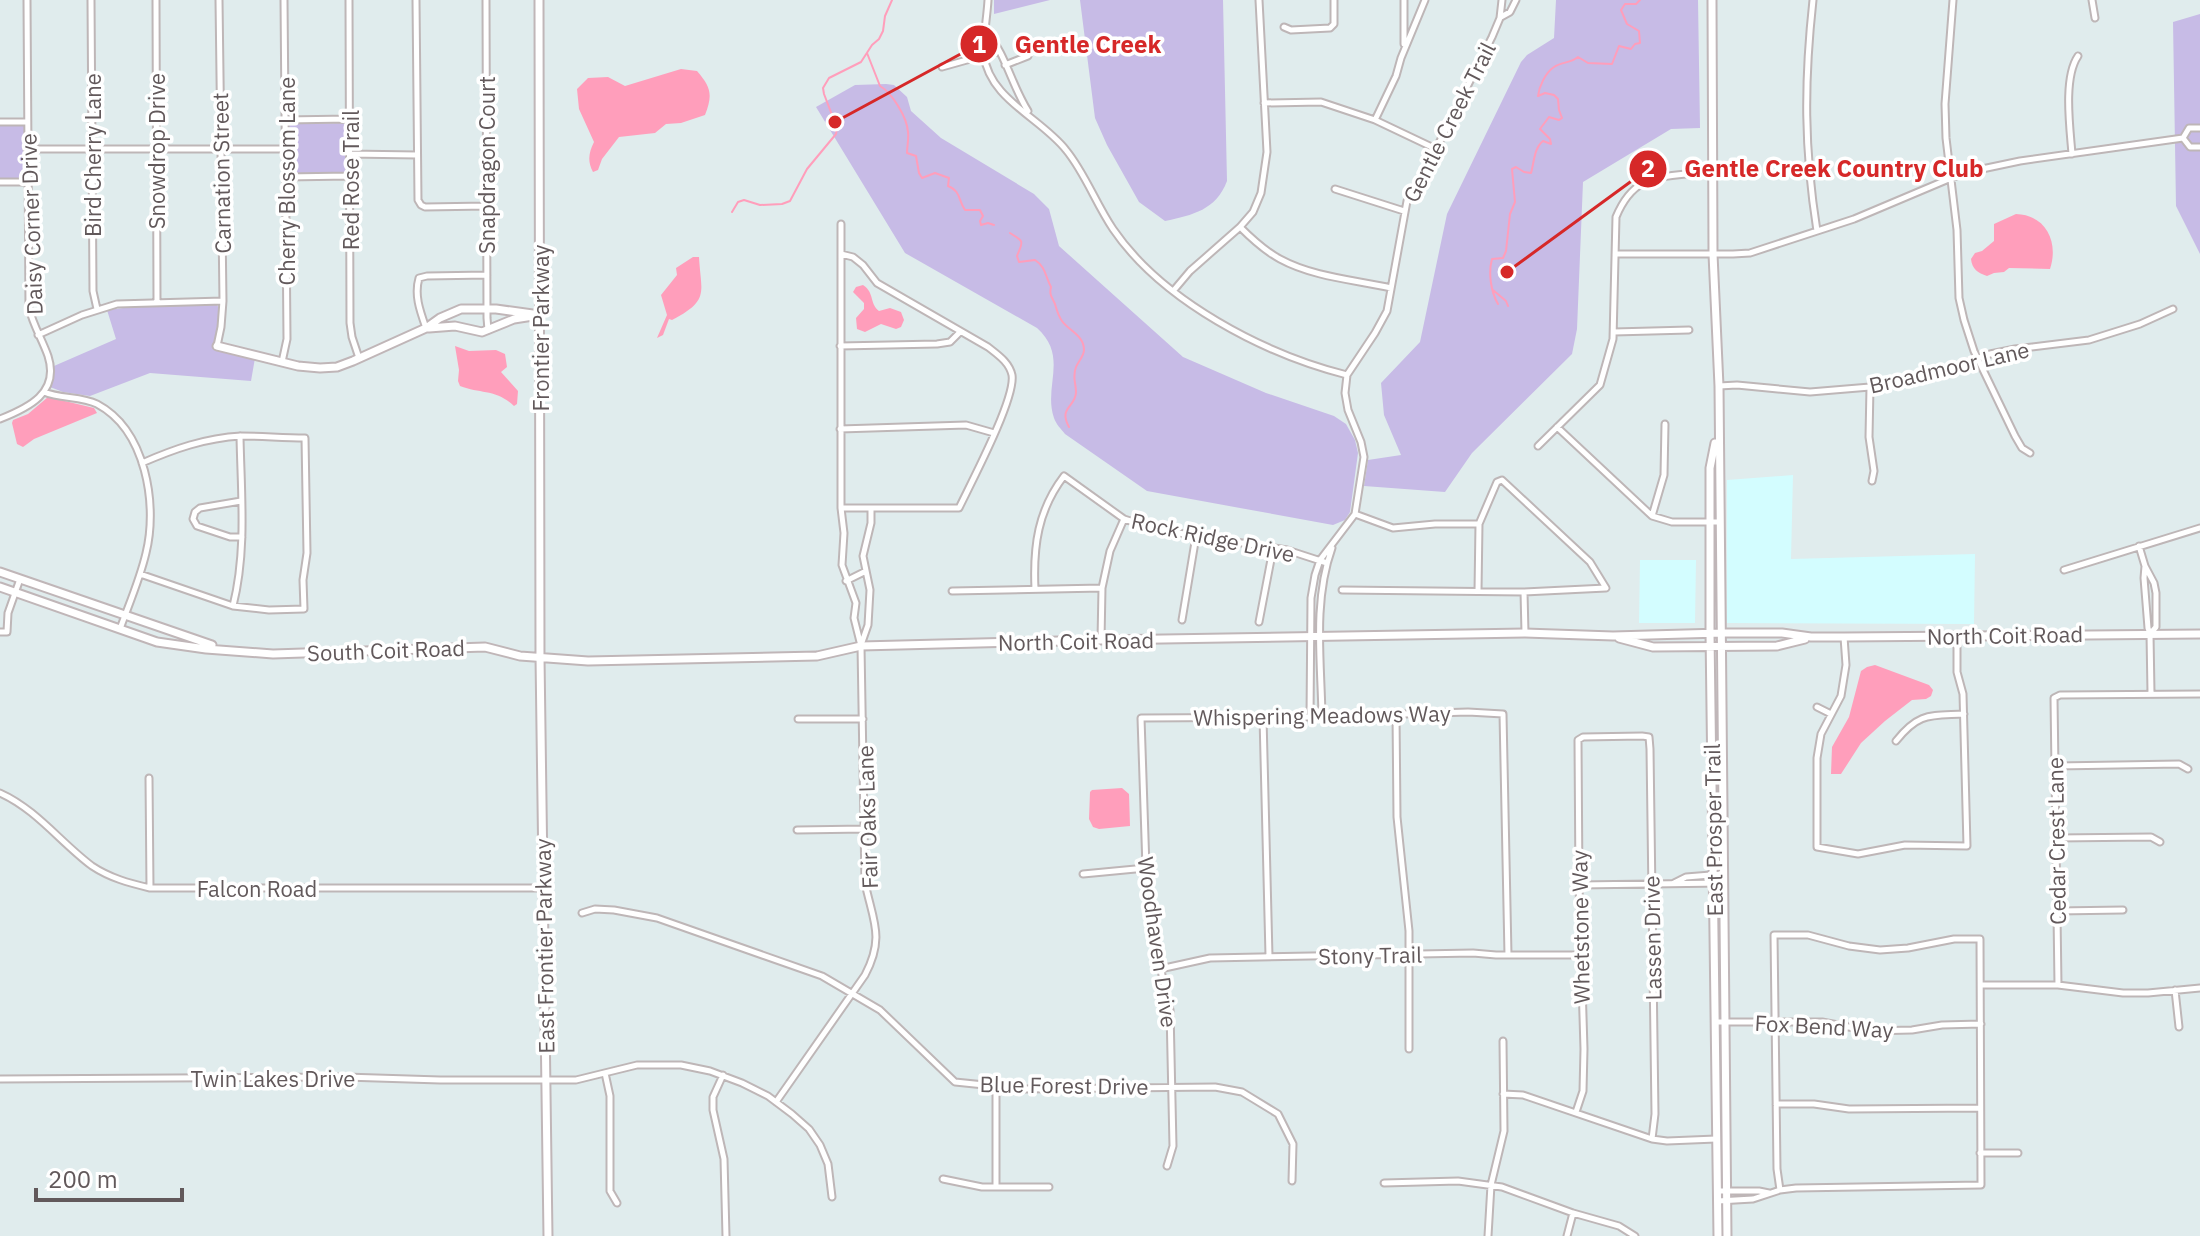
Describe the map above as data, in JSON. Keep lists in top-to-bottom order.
{
  "streets": {
    "street": [
      "Gentle Creek Trail",
      "Snowdrop Drive",
      "Bird Cherry Lane",
      "Snapdragon Court",
      "Carnation Street",
      "Red Rose Trail",
      "Cherry Blossom Lane",
      "Daisy Corner Drive",
      "Frontier Parkway",
      "Broadmoor Lane",
      "Rock Ridge Drive",
      "North Coit Road",
      "South Coit Road",
      "Whispering Meadows Way",
      "Fair Oaks Lane",
      "East Prosper Trail",
      "Cedar Crest Lane",
      "Falcon Road",
      "Whetstone Way",
      "Lassen Drive",
      "Woodhaven Drive",
      "East Frontier Parkway",
      "Stony Trail",
      "Fox Bend Way",
      "Twin Lakes Drive",
      "Blue Forest Drive"
    ]
  },
  "crossings": [
    ["Frontier Parkway", "North Coit Road"],
    ["Frontier Parkway", "South Coit Road"],
    ["Frontier Parkway", "East Frontier Parkway"],
    ["Broadmoor Lane", "East Prosper Trail"],
    ["North Coit Road", "South Coit Road"],
    ["North Coit Road", "Fair Oaks Lane"],
    ["North Coit Road", "East Prosper Trail"],
    ["North Coit Road", "East Frontier Parkway"],
    ["South Coit Road", "East Frontier Parkway"],
    ["Whispering Meadows Way", "Woodhaven Drive"],
    ["Whispering Meadows Way", "Stony Trail"],
    ["Fair Oaks Lane", "Twin Lakes Drive"],
    ["Fair Oaks Lane", "Blue Forest Drive"],
    ["East Prosper Trail", "Fox Bend Way"],
    ["Falcon Road", "East Frontier Parkway"],
    ["Whetstone Way", "Lassen Drive"],
    ["Whetstone Way", "Stony Trail"],
    ["Woodhaven Drive", "Stony Trail"],
    ["Woodhaven Drive", "Blue Forest Drive"],
    ["East Frontier Parkway", "Twin Lakes Drive"]
  ],
  "places": ["Gentle Creek", "Gentle Creek Country Club"],
  "scale_bar": "200 m"
}
